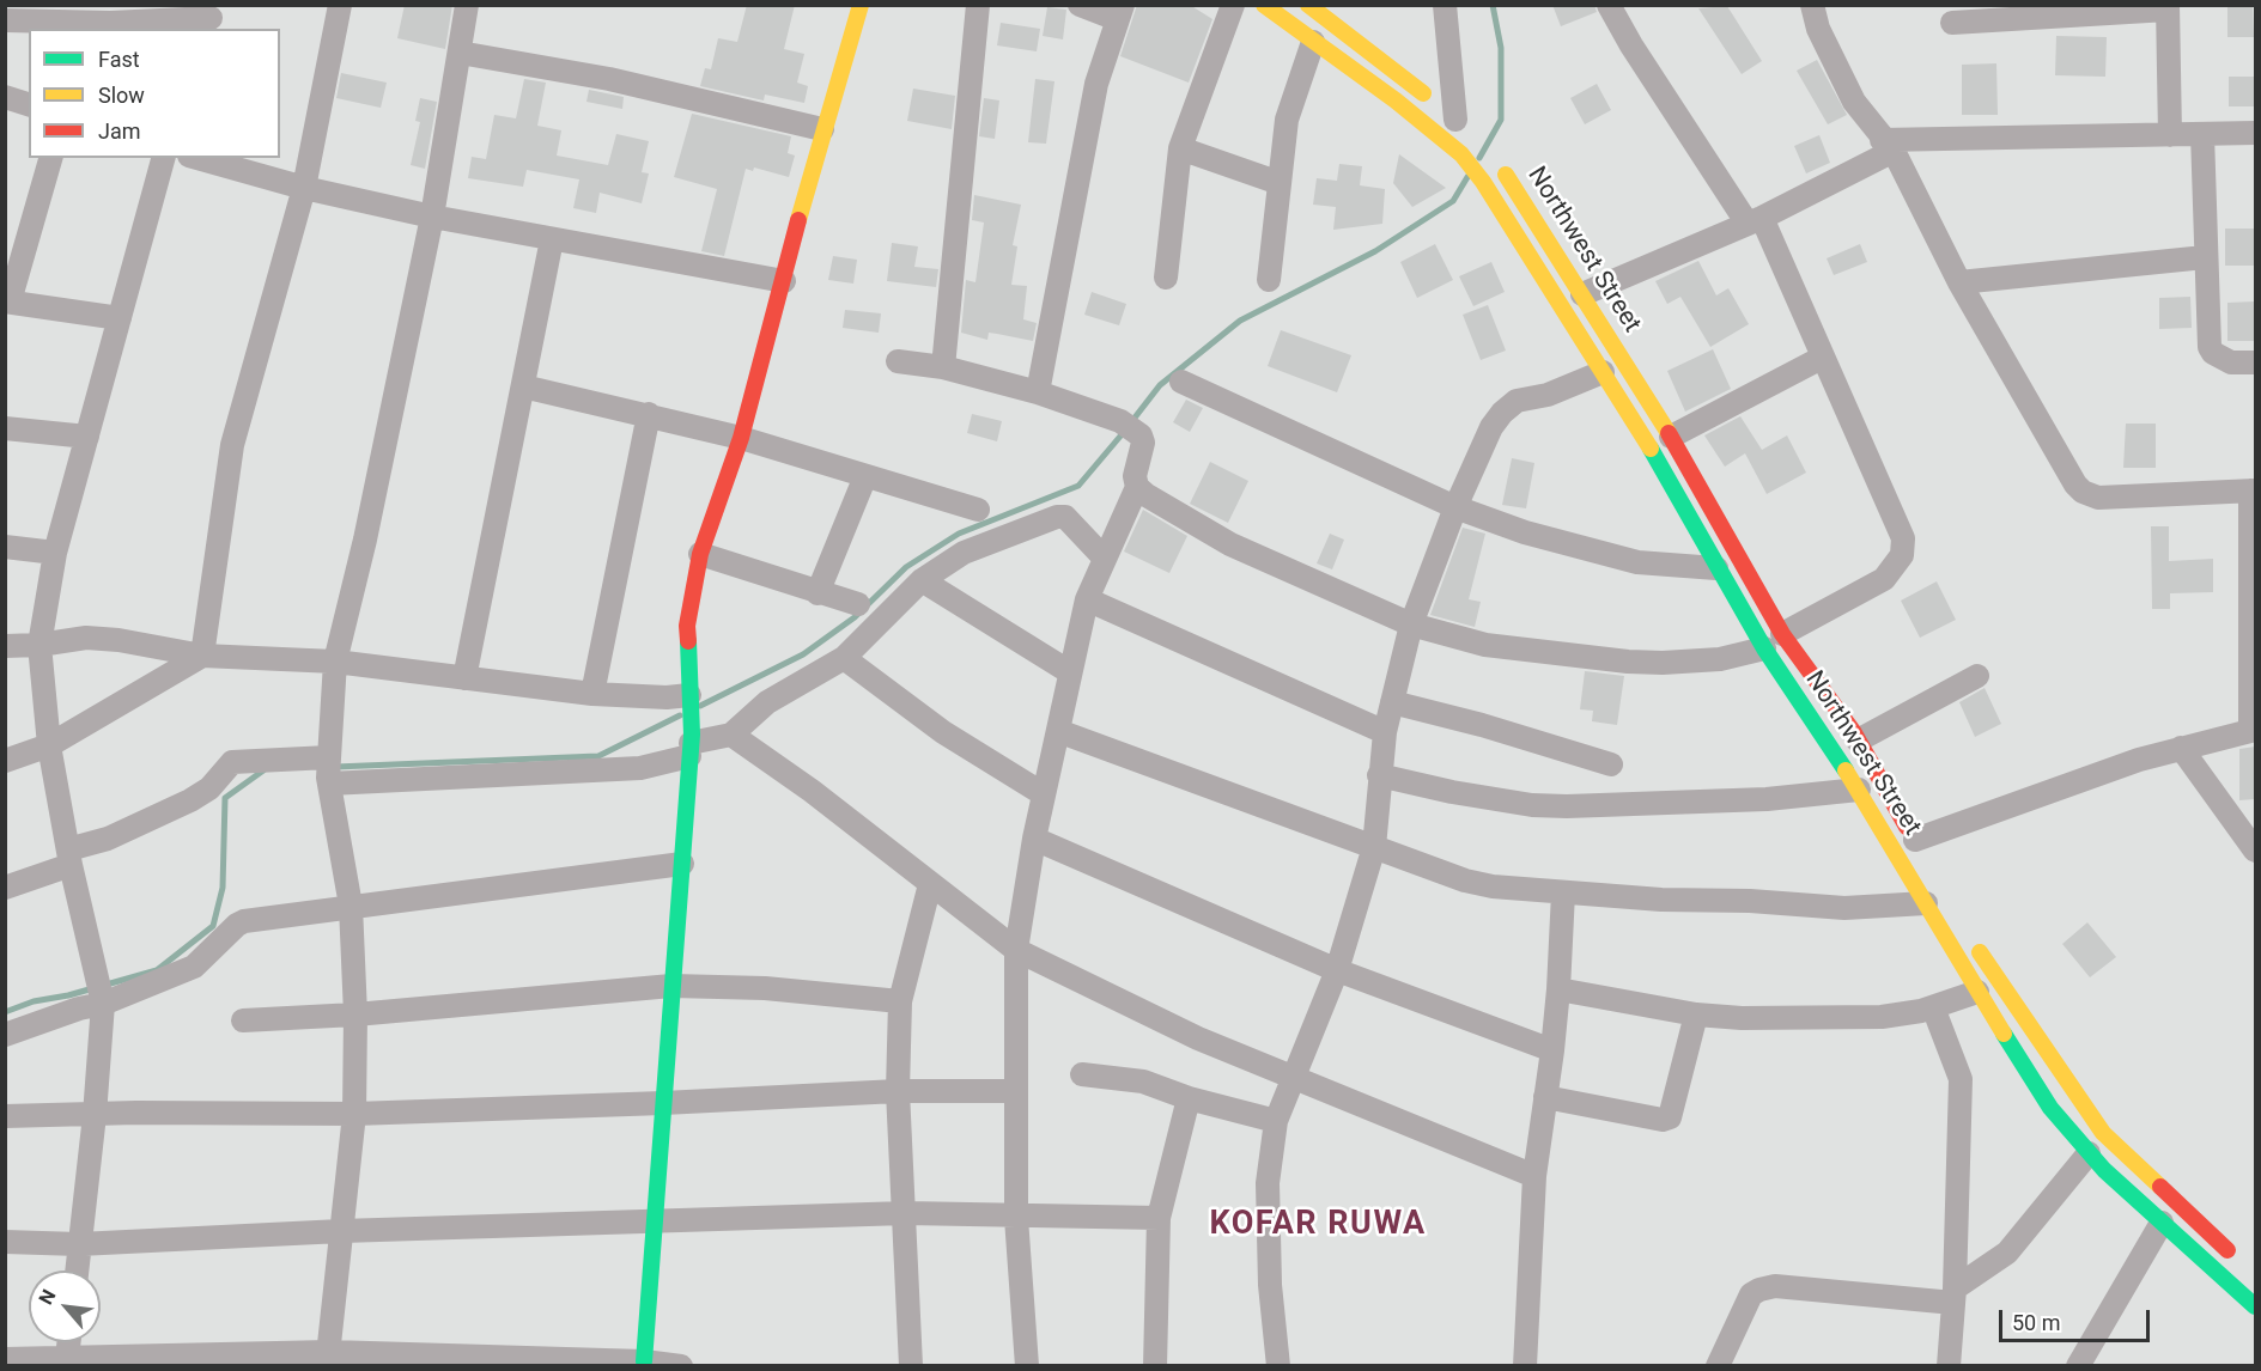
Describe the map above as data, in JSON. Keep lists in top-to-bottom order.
{
  "streets": {
    "main road": ["Northwest Street"]
  },
  "districts": ["KOFAR RUWA"],
  "legend": ["Fast", "Slow", "Jam"],
  "scale_bar": "50 m",
  "north": "top left"
}
